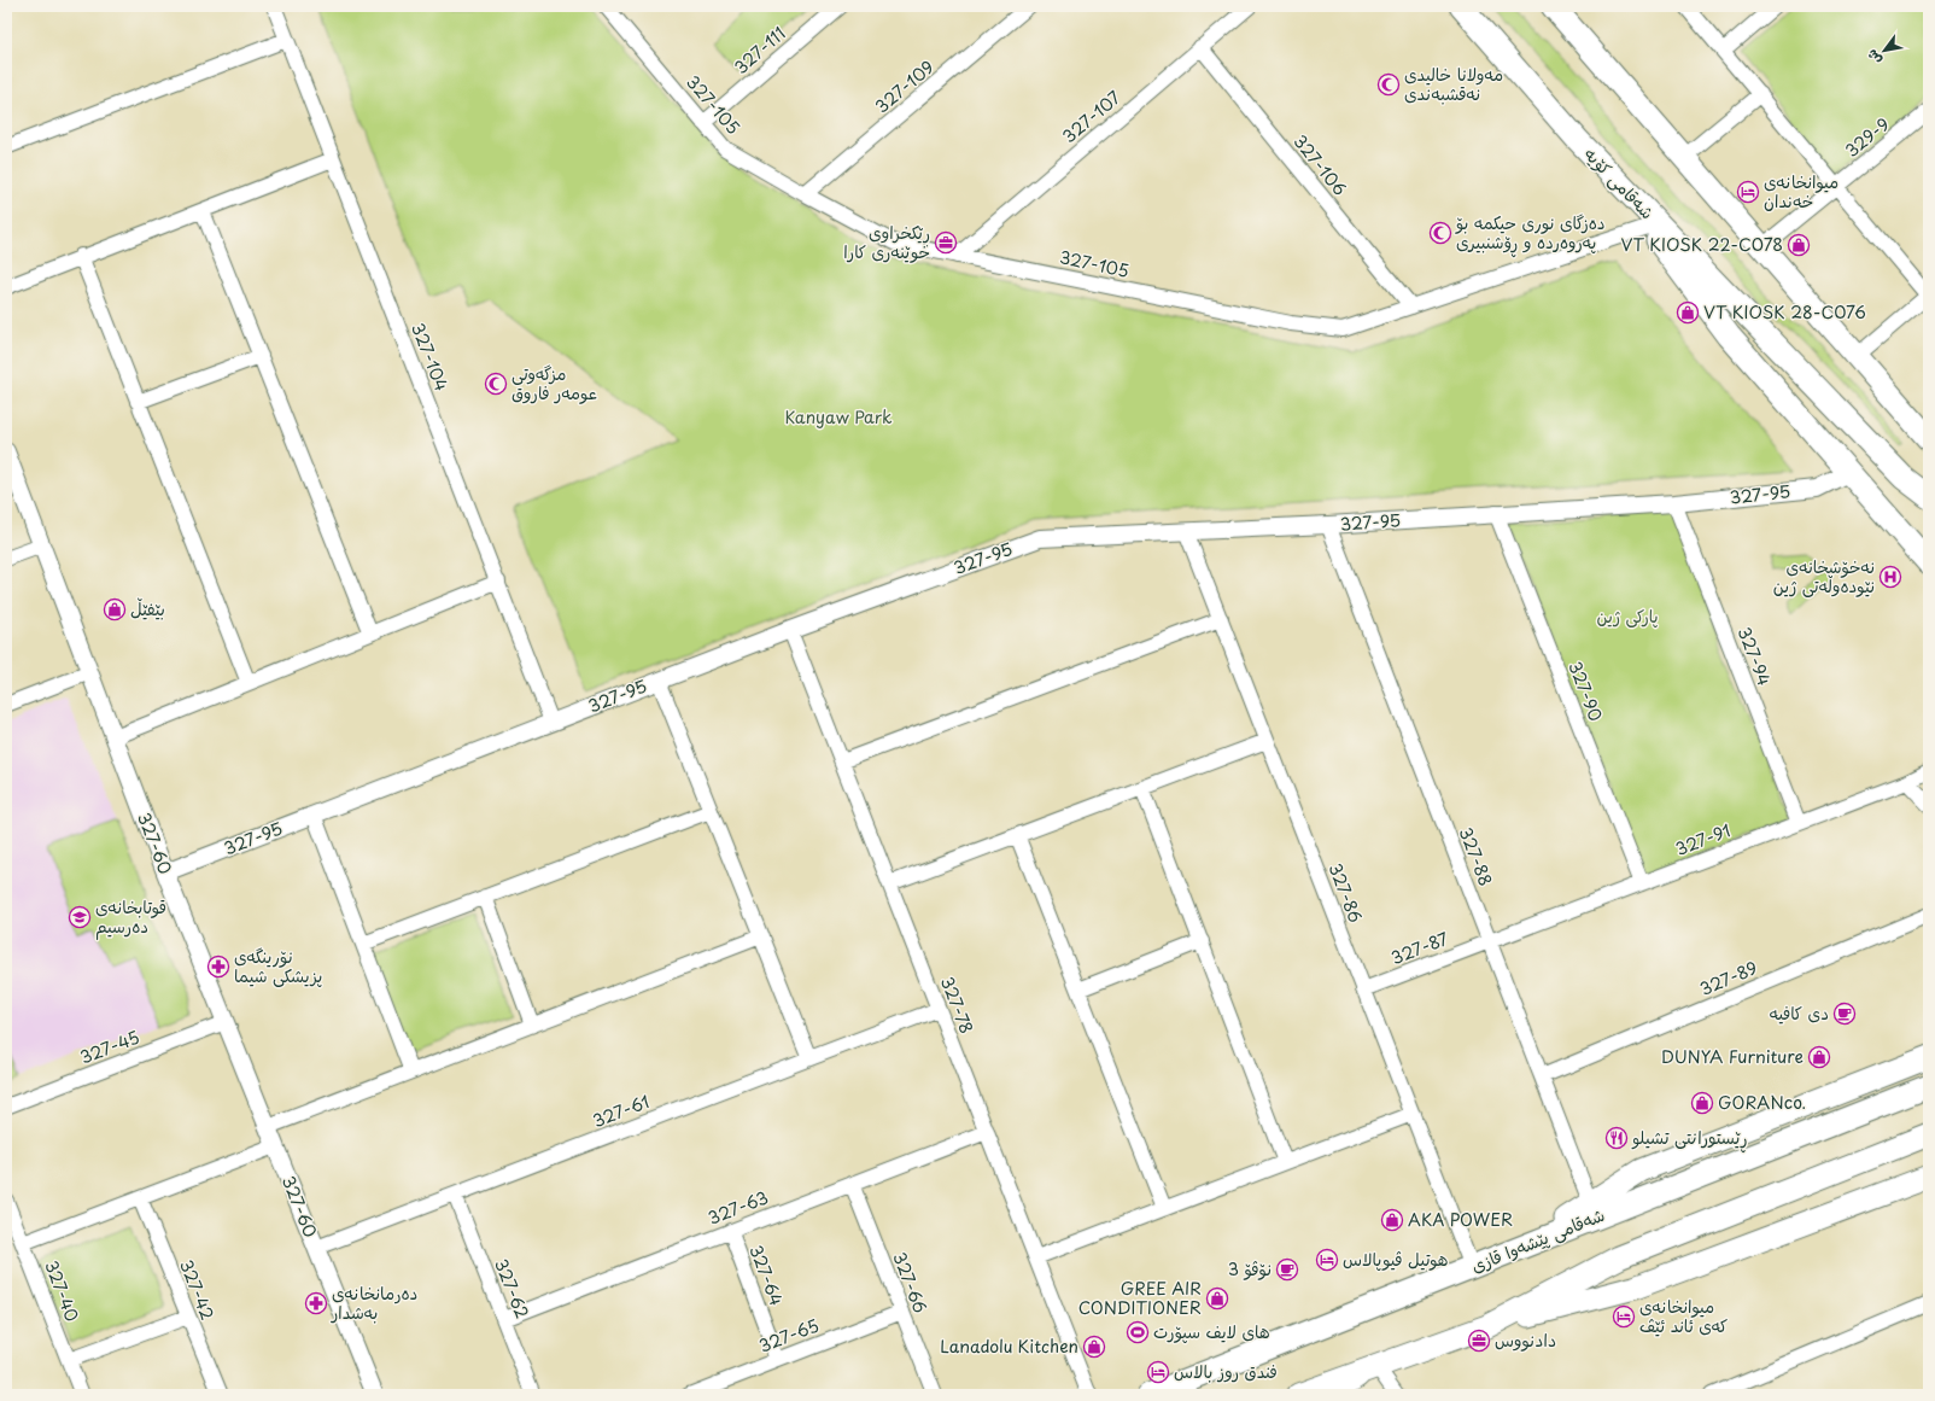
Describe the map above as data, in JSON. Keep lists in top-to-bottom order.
{
  "streets": {
    "highway": ["شەقامی کۆیە", "شەقامی پێشەوا قازی"],
    "street": [
      "327-111",
      "327-109",
      "327-105",
      "327-107",
      "329-9",
      "327-106",
      "327-104",
      "327-95",
      "327-94",
      "327-90",
      "327-91",
      "327-60",
      "327-88",
      "327-86",
      "327-87",
      "327-89",
      "327-78",
      "327-45",
      "327-61",
      "327-63",
      "327-64",
      "327-66",
      "327-62",
      "327-42",
      "327-40",
      "327-65"
    ]
  },
  "crossings": [
    ["327-111", "327-105"],
    ["327-109", "327-105"],
    ["327-105", "327-107"],
    ["327-105", "327-106"],
    ["327-107", "327-106"],
    ["327-104", "327-95"],
    ["327-95", "327-94"],
    ["327-95", "327-90"],
    ["327-95", "327-60"],
    ["327-95", "327-88"],
    ["327-95", "327-86"],
    ["327-95", "327-78"],
    ["327-94", "327-91"],
    ["327-90", "327-91"],
    ["327-91", "327-88"],
    ["327-91", "327-87"],
    ["327-60", "327-45"],
    ["327-60", "327-61"],
    ["327-88", "327-87"],
    ["327-88", "327-89"],
    ["327-86", "327-87"],
    ["327-86", "شەقامی پێشەوا قازی"],
    ["327-78", "327-61"],
    ["327-78", "327-63"],
    ["327-61", "327-62"],
    ["327-63", "327-64"],
    ["327-63", "327-66"],
    ["327-63", "327-62"],
    ["327-64", "327-65"],
    ["327-66", "327-65"]
  ],
  "parks": ["Kanyaw Park", "پارکی ژین"],
  "places": {
    "mosque": ["مەولانا خالیدی نەقشبەندی", "دەزگای نوری حیکمە بۆ پەروەردە و ڕۆشنبیری", "مزگەوتی عومەر فاروق"],
    "hotel": [
      "میوانخانەی خەندان",
      "هوتیل ڤیوپالاس",
      "میوانخانەی کەی ئاند ئێڤ",
      "فندق روز بالاس"
    ],
    "office": ["ڕێكخراوی خوێنەری كارا", "دادنووس"],
    "shop": [
      "VT KIOSK 22-C078",
      "VT KIOSK 28-C076",
      "بێفێڵ",
      "DUNYA Furniture",
      "GORANco.",
      "AKA POWER",
      "GREE AIR CONDITIONER",
      "Lanadolu Kitchen"
    ],
    "hospital": ["نەخۆشخانەی نێودەوڵەتی ژین"],
    "school or university": ["قوتابخانەی دەرسیم"],
    "pharmacy": ["نۆرینگەی پزیشکی شیما", "دەرمانخانەی بەشدار"],
    "cafe": ["دى كافيه", "نۆڤۆ 3"],
    "restaurant": ["ڕێستورانتی تشیلو"],
    "sports": ["های لایف سپۆرت"]
  },
  "north": "bottom left"
}
